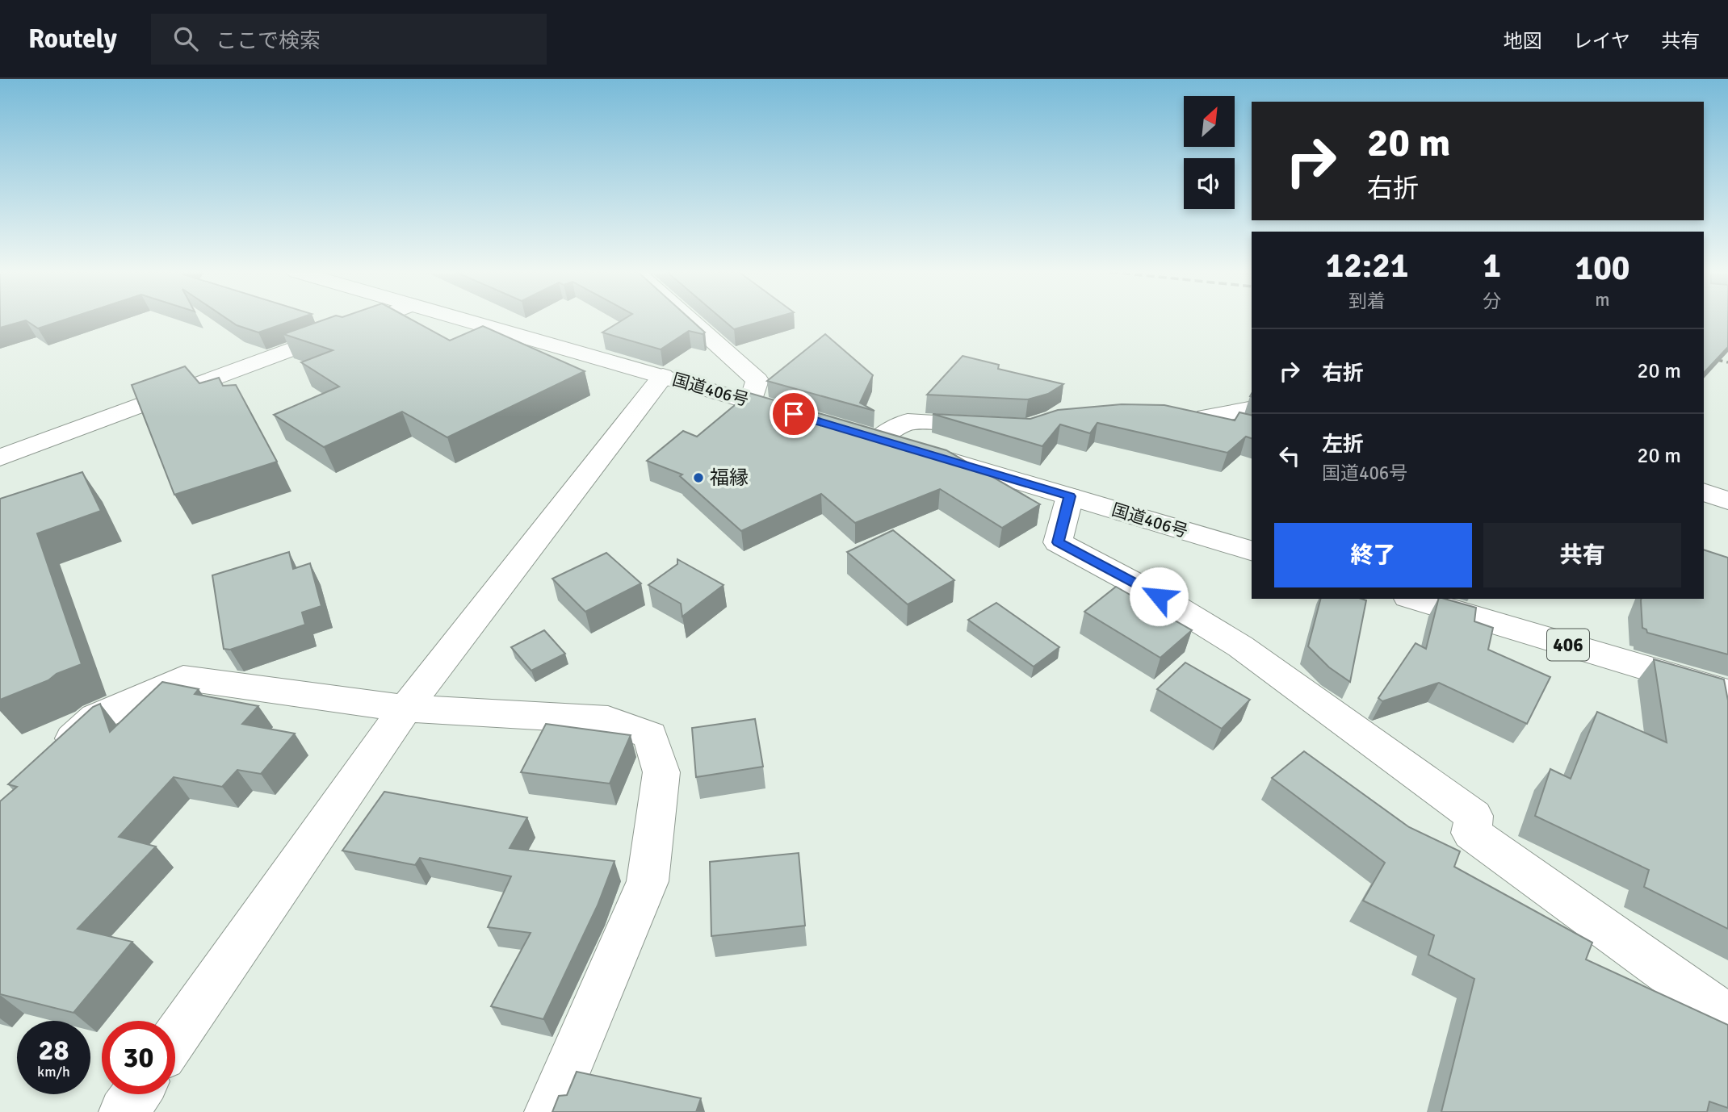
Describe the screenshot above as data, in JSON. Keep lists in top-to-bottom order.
{
  "streets": {
    "main road": ["国道406号", "406"]
  },
  "places": ["福縁"],
  "north": "top right",
  "page": {
    "header": "Routely",
    "search": "ここで検索",
    "nav": ["地図", "レイヤ", "共有"],
    "turn": ["20 m", "右折"],
    "eta": [
      "12:21",
      "到着",
      "1",
      "分",
      "100",
      "m"
    ],
    "list": [
      {
        "name": "右折",
        "value": "20 m"
      },
      {
        "name": "左折",
        "note": "国道406号",
        "value": "20 m"
      }
    ],
    "buttons": ["終了", "共有"],
    "speed": "28 km/h",
    "limit": "30"
  }
}
